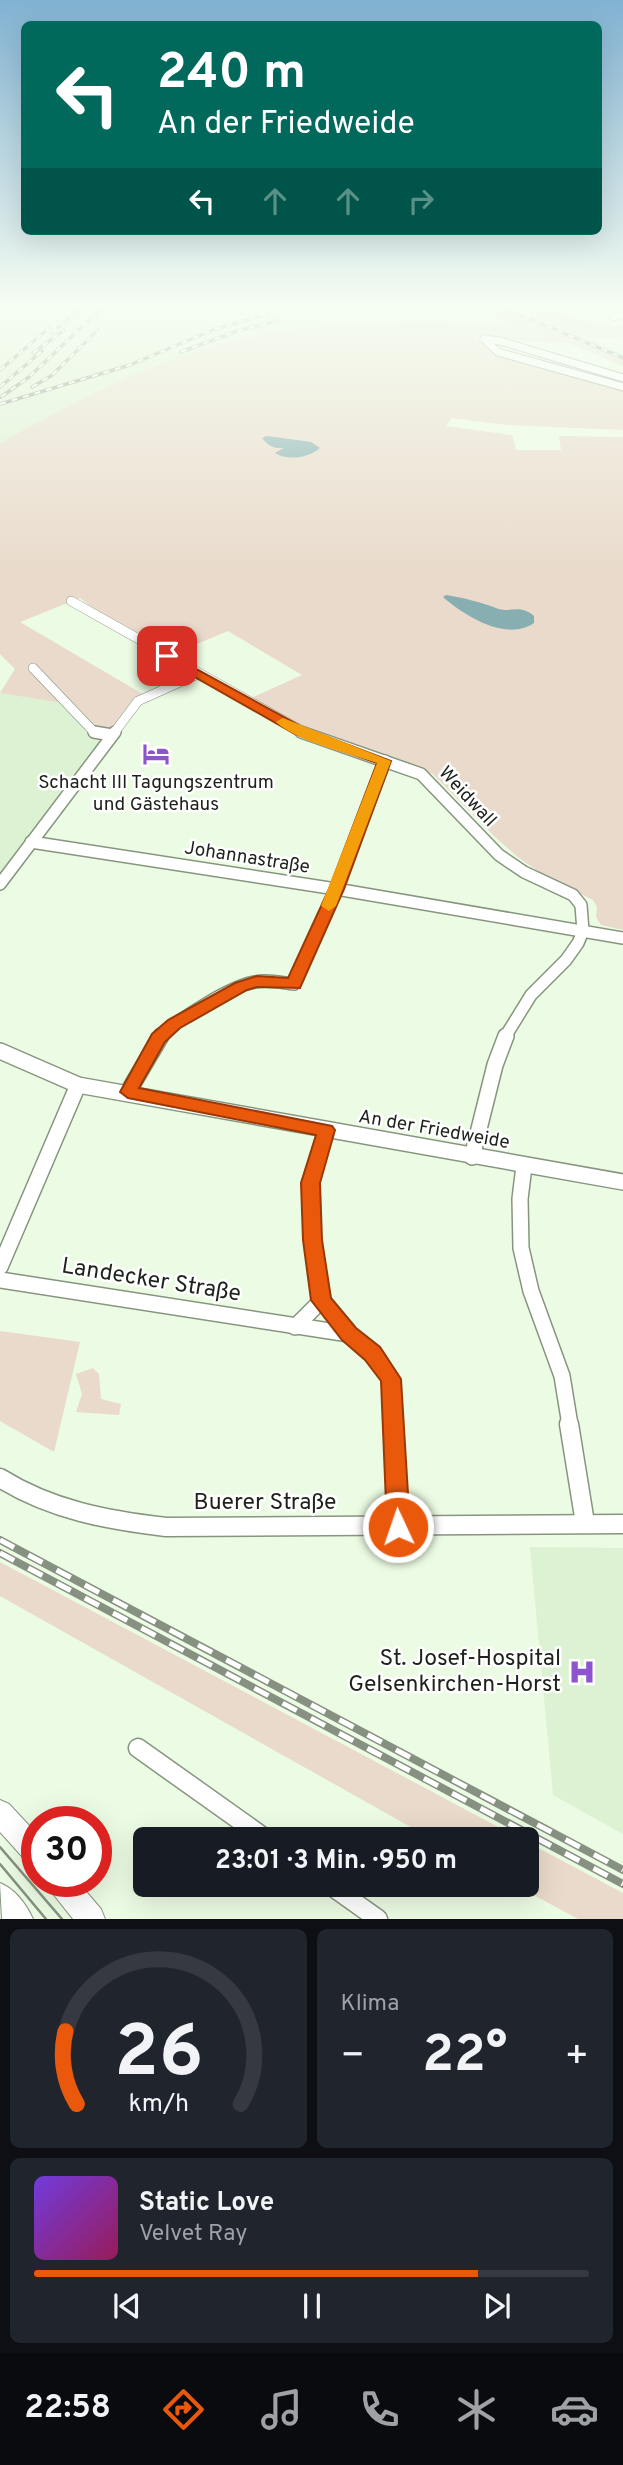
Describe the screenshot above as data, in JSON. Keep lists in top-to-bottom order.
{
  "streets": {
    "street": [
      "Weidwall",
      "Johannastraße",
      "An der Friedweide",
      "Landecker Straße",
      "Buerer Straße"
    ]
  },
  "crossings": [
    ["Weidwall", "Johannastraße"]
  ],
  "places": {
    "hotel": ["Schacht III Tagungszentrum und Gästehaus"],
    "hospital": ["St. Josef-Hospital Gelsenkirchen-Horst"]
  },
  "page": {
    "turn": ["240 m", "An der Friedweide"],
    "limit": "30",
    "trip": "23:01 · 3 Min. · 950 m",
    "tile": "Klima",
    "heat": ["−", "22°", "+"],
    "song": ["Static Love", "Velvet Ray"],
    "tabs": "22:58",
    "gauge": ["26", "km/h"]
  }
}
